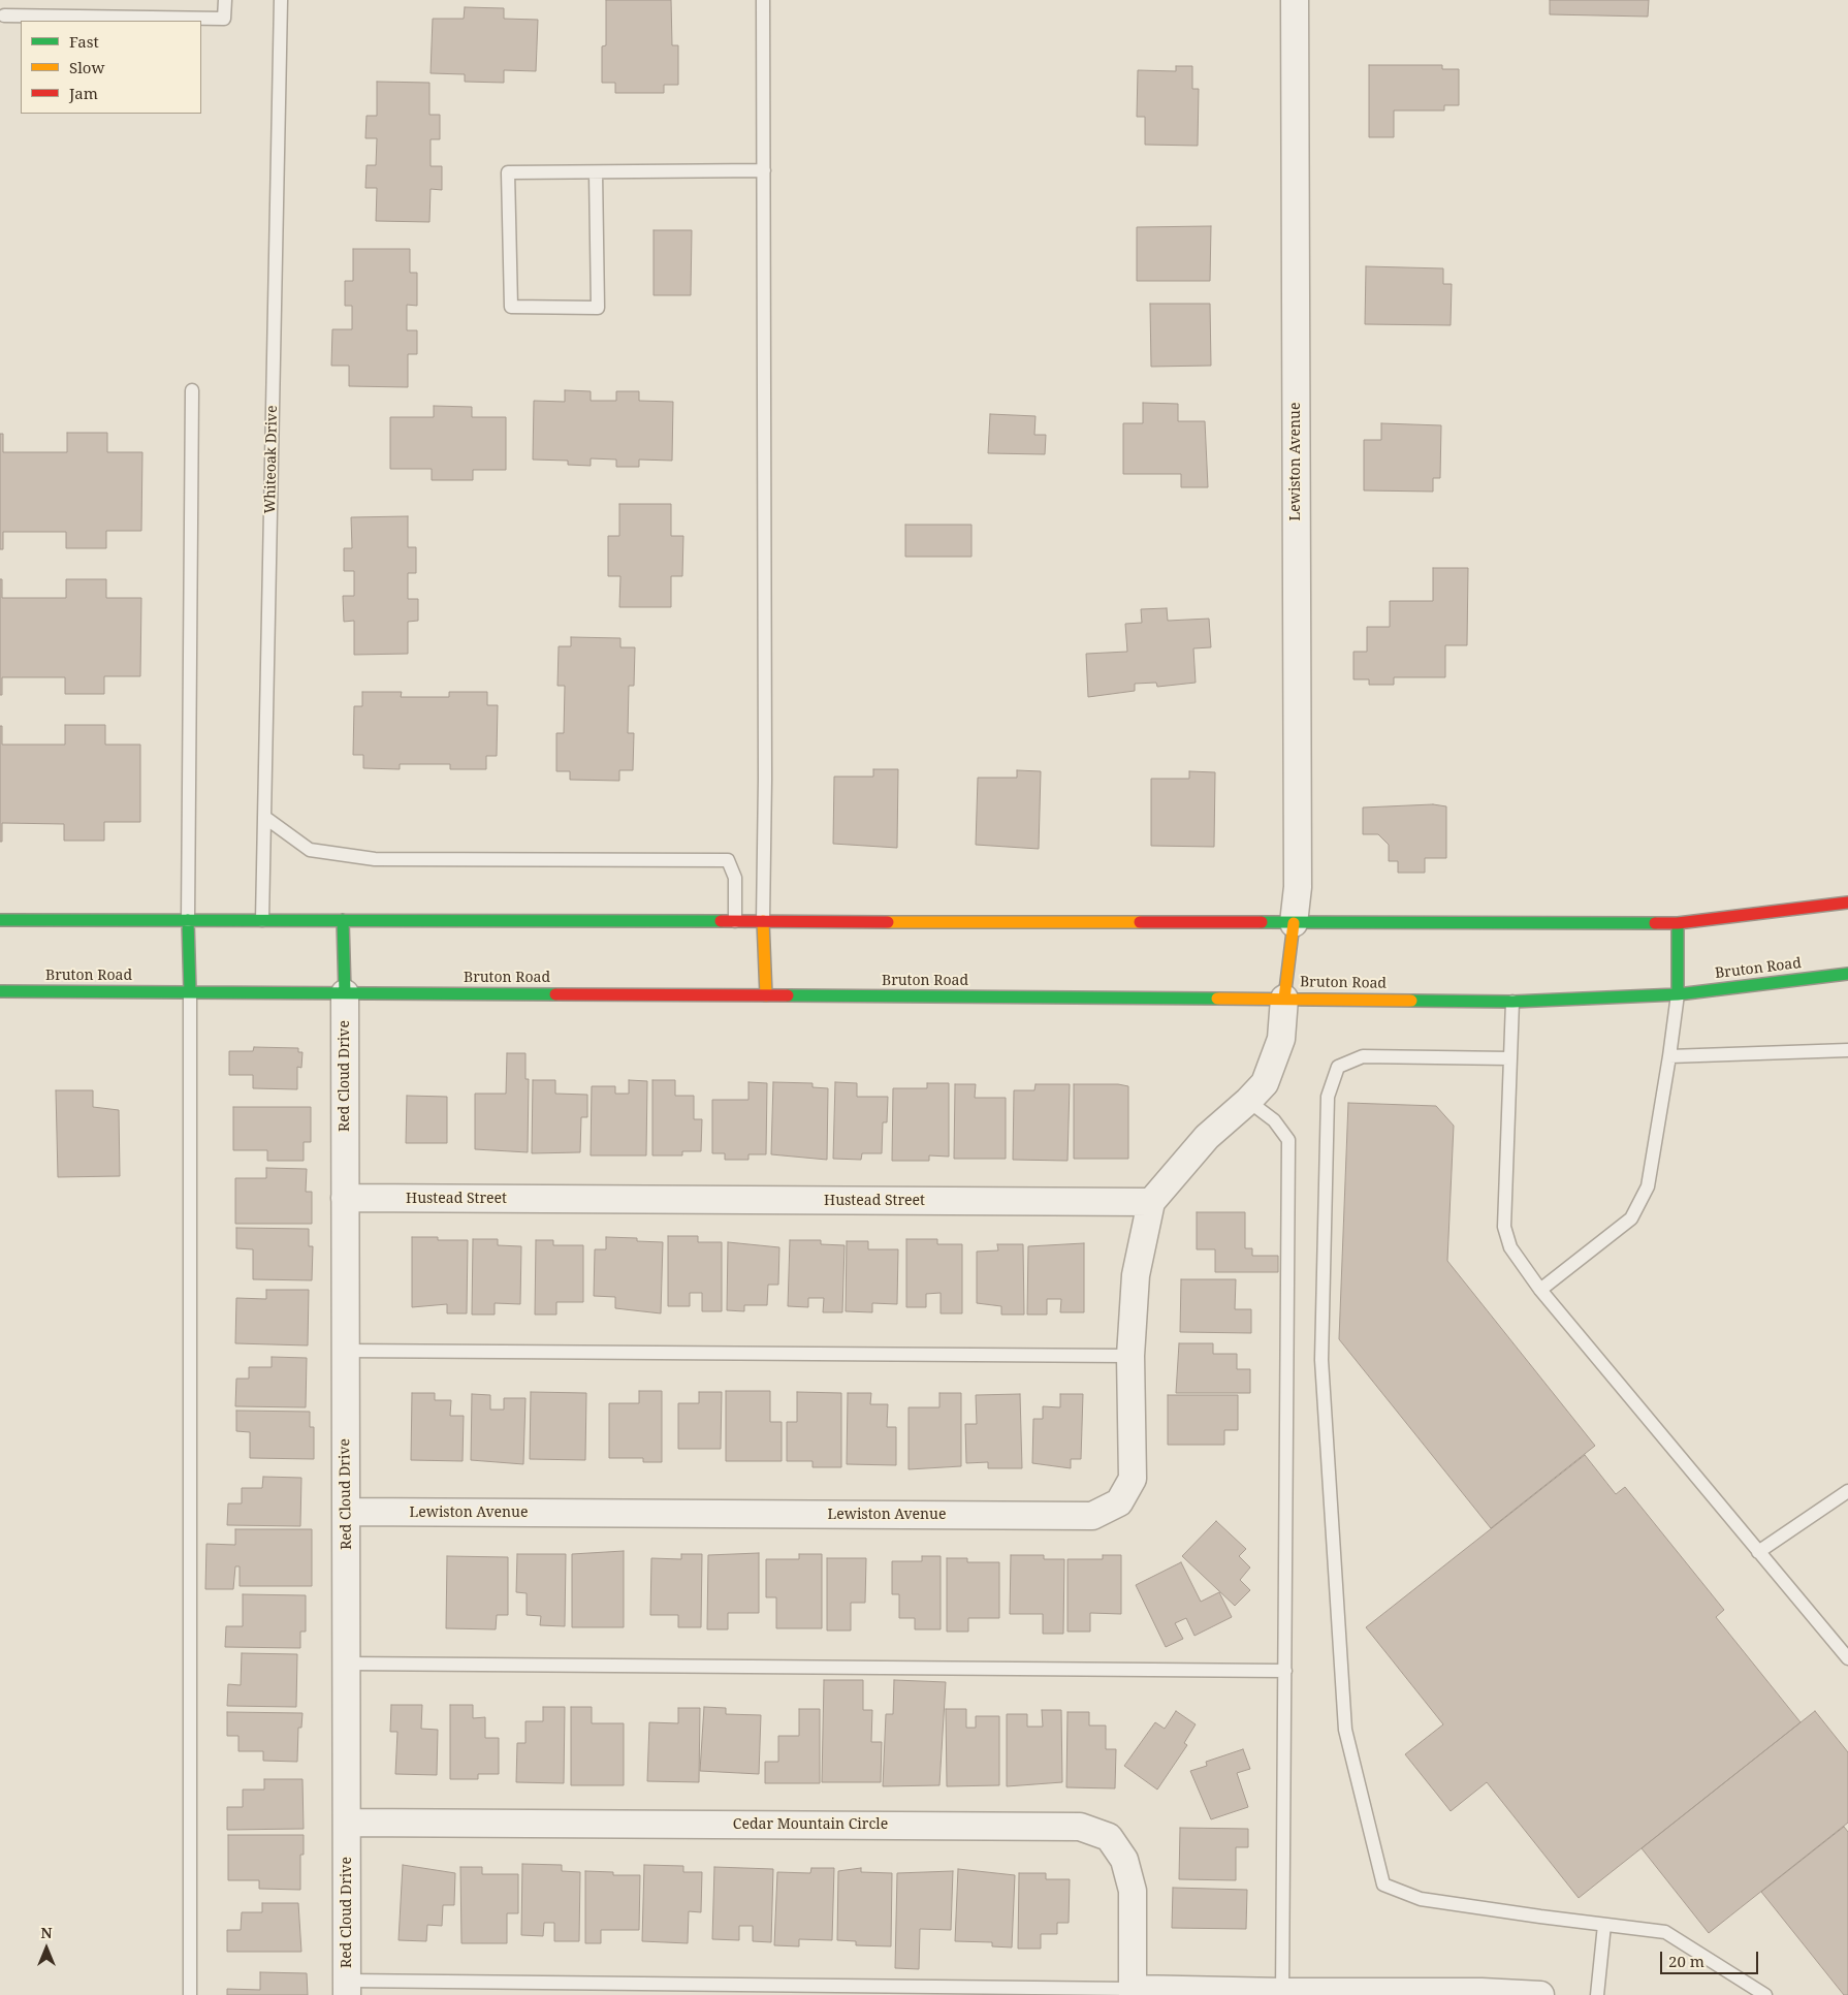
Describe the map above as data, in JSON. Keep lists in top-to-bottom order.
{
  "streets": {
    "main road": ["Bruton Road"],
    "street": [
      "Lewiston Avenue",
      "Red Cloud Drive",
      "Hustead Street",
      "Cedar Mountain Circle"
    ],
    "lane": ["Whiteoak Drive"]
  },
  "crossings": [
    ["Lewiston Avenue", "Red Cloud Drive"],
    ["Lewiston Avenue", "Hustead Street"],
    ["Bruton Road", "Red Cloud Drive"],
    ["Red Cloud Drive", "Hustead Street"],
    ["Red Cloud Drive", "Cedar Mountain Circle"]
  ],
  "legend": ["Fast", "Slow", "Jam"],
  "scale_bar": "20 m",
  "north": "top"
}
